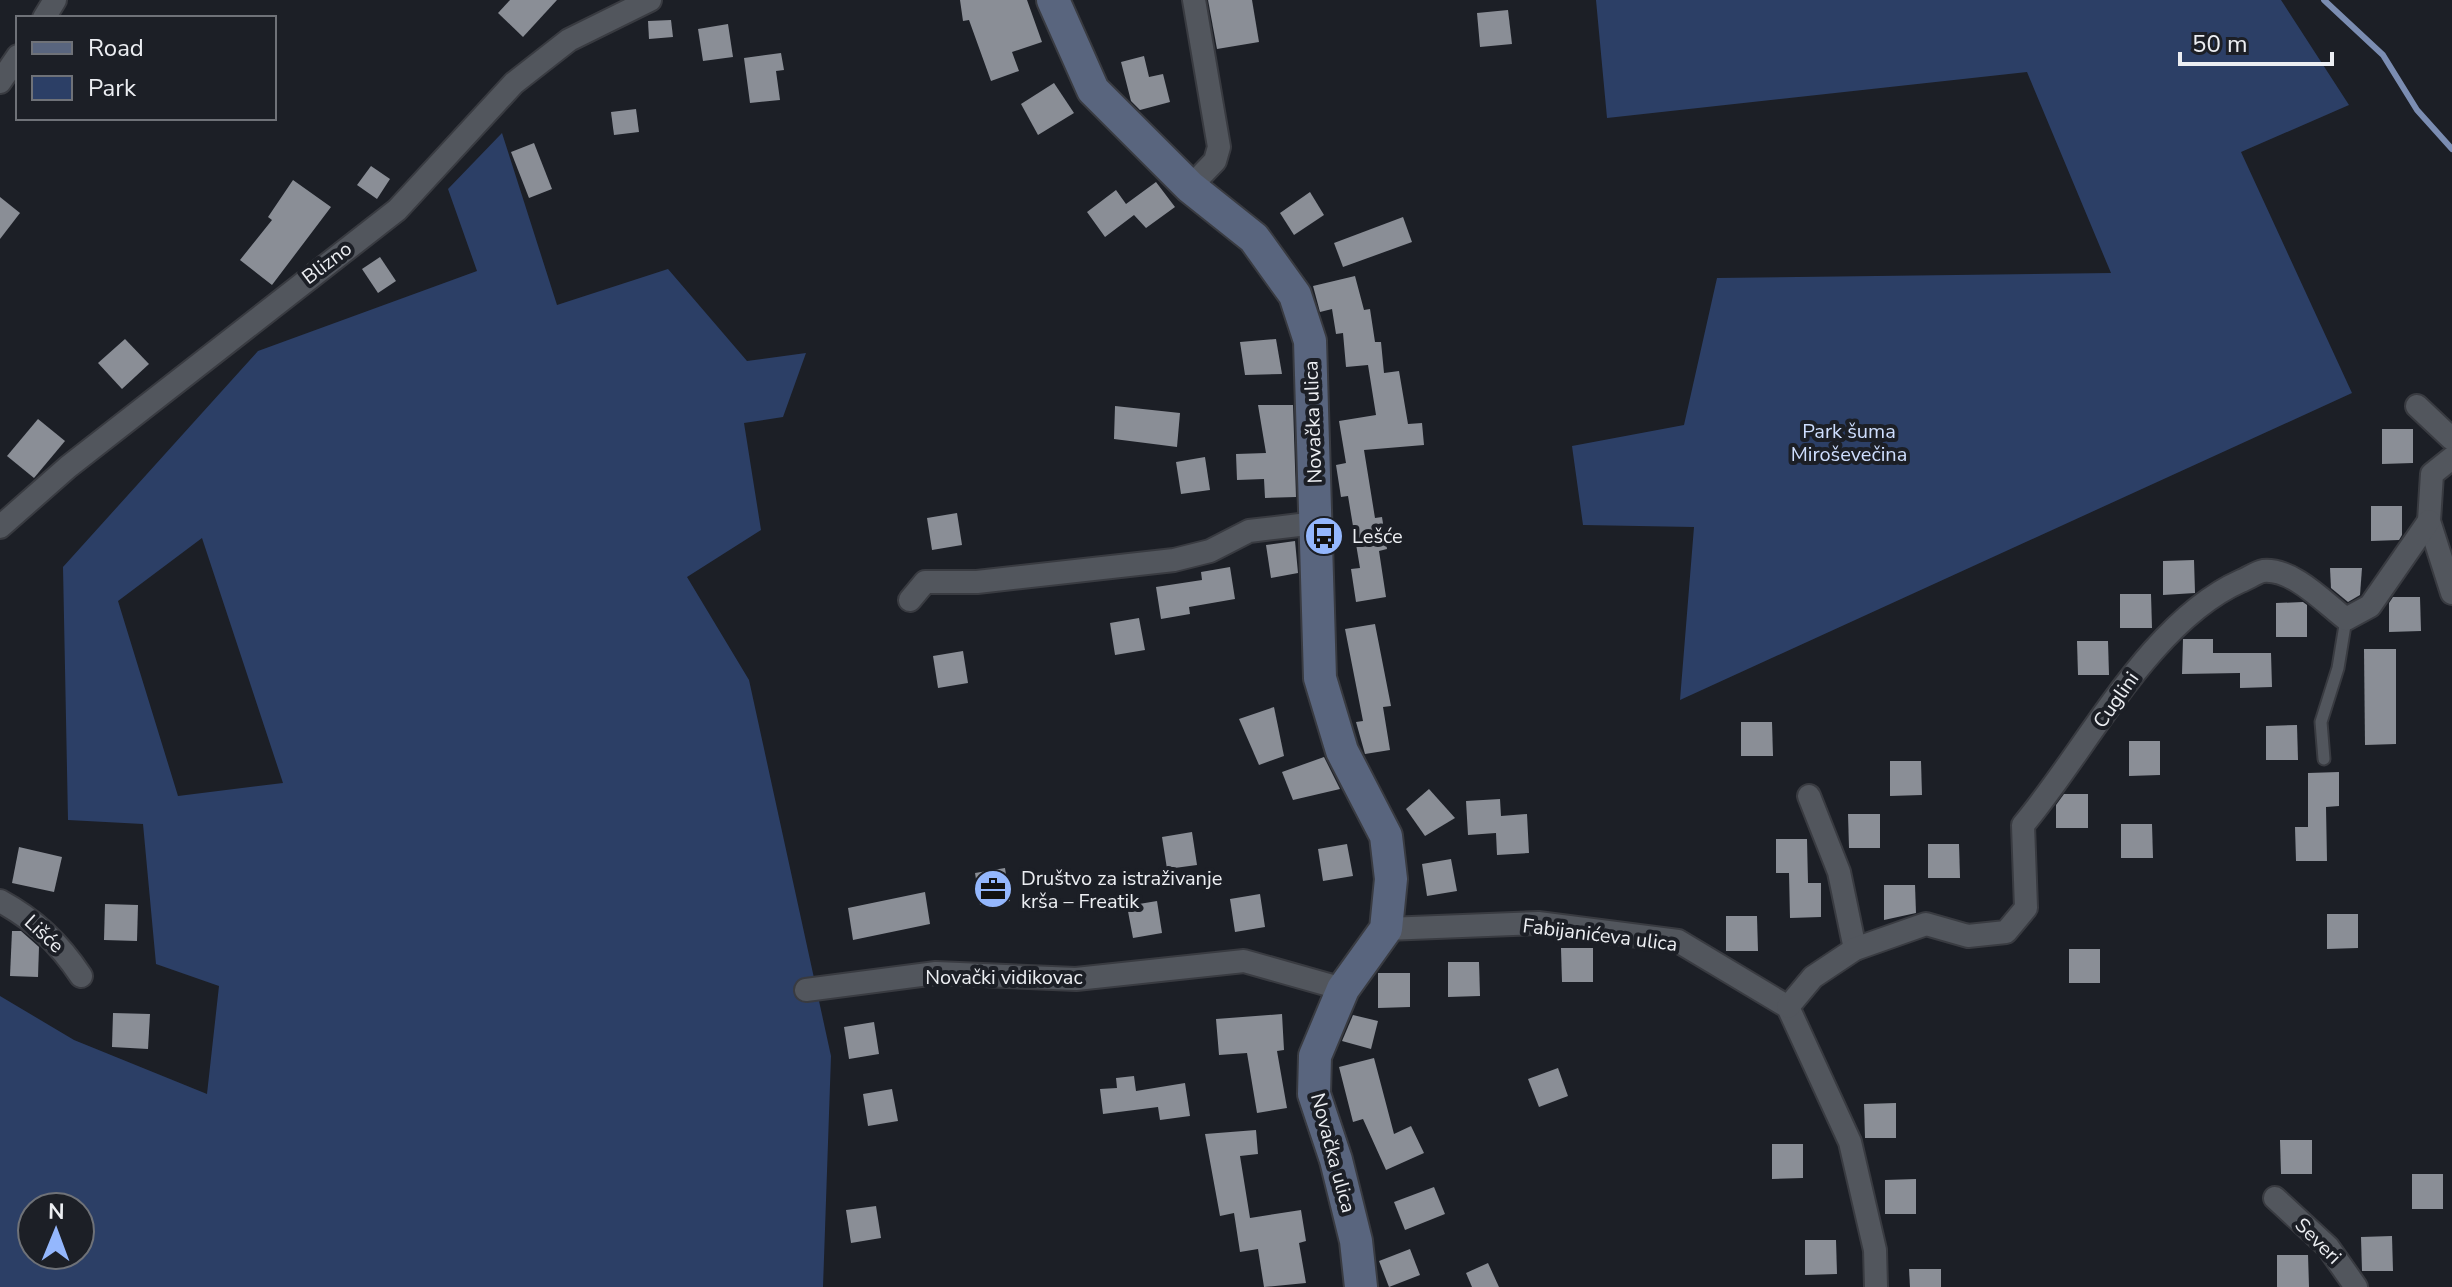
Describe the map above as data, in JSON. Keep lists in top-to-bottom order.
{
  "streets": {
    "street": [
      "Blizno",
      "Novačka ulica",
      "Cuglini",
      "Lišće",
      "Fabijanićeva ulica",
      "Novački vidikovac",
      "Severi"
    ]
  },
  "crossings": [
    ["Novačka ulica", "Fabijanićeva ulica"],
    ["Novačka ulica", "Novački vidikovac"],
    ["Cuglini", "Fabijanićeva ulica"]
  ],
  "parks": ["Park šuma Miroševečina"],
  "places": {
    "bus stop": ["Lešće"],
    "office": ["Društvo za istraživanje krša – Freatik"]
  },
  "legend": ["Road", "Park"],
  "scale_bar": "50 m",
  "north": "top"
}
